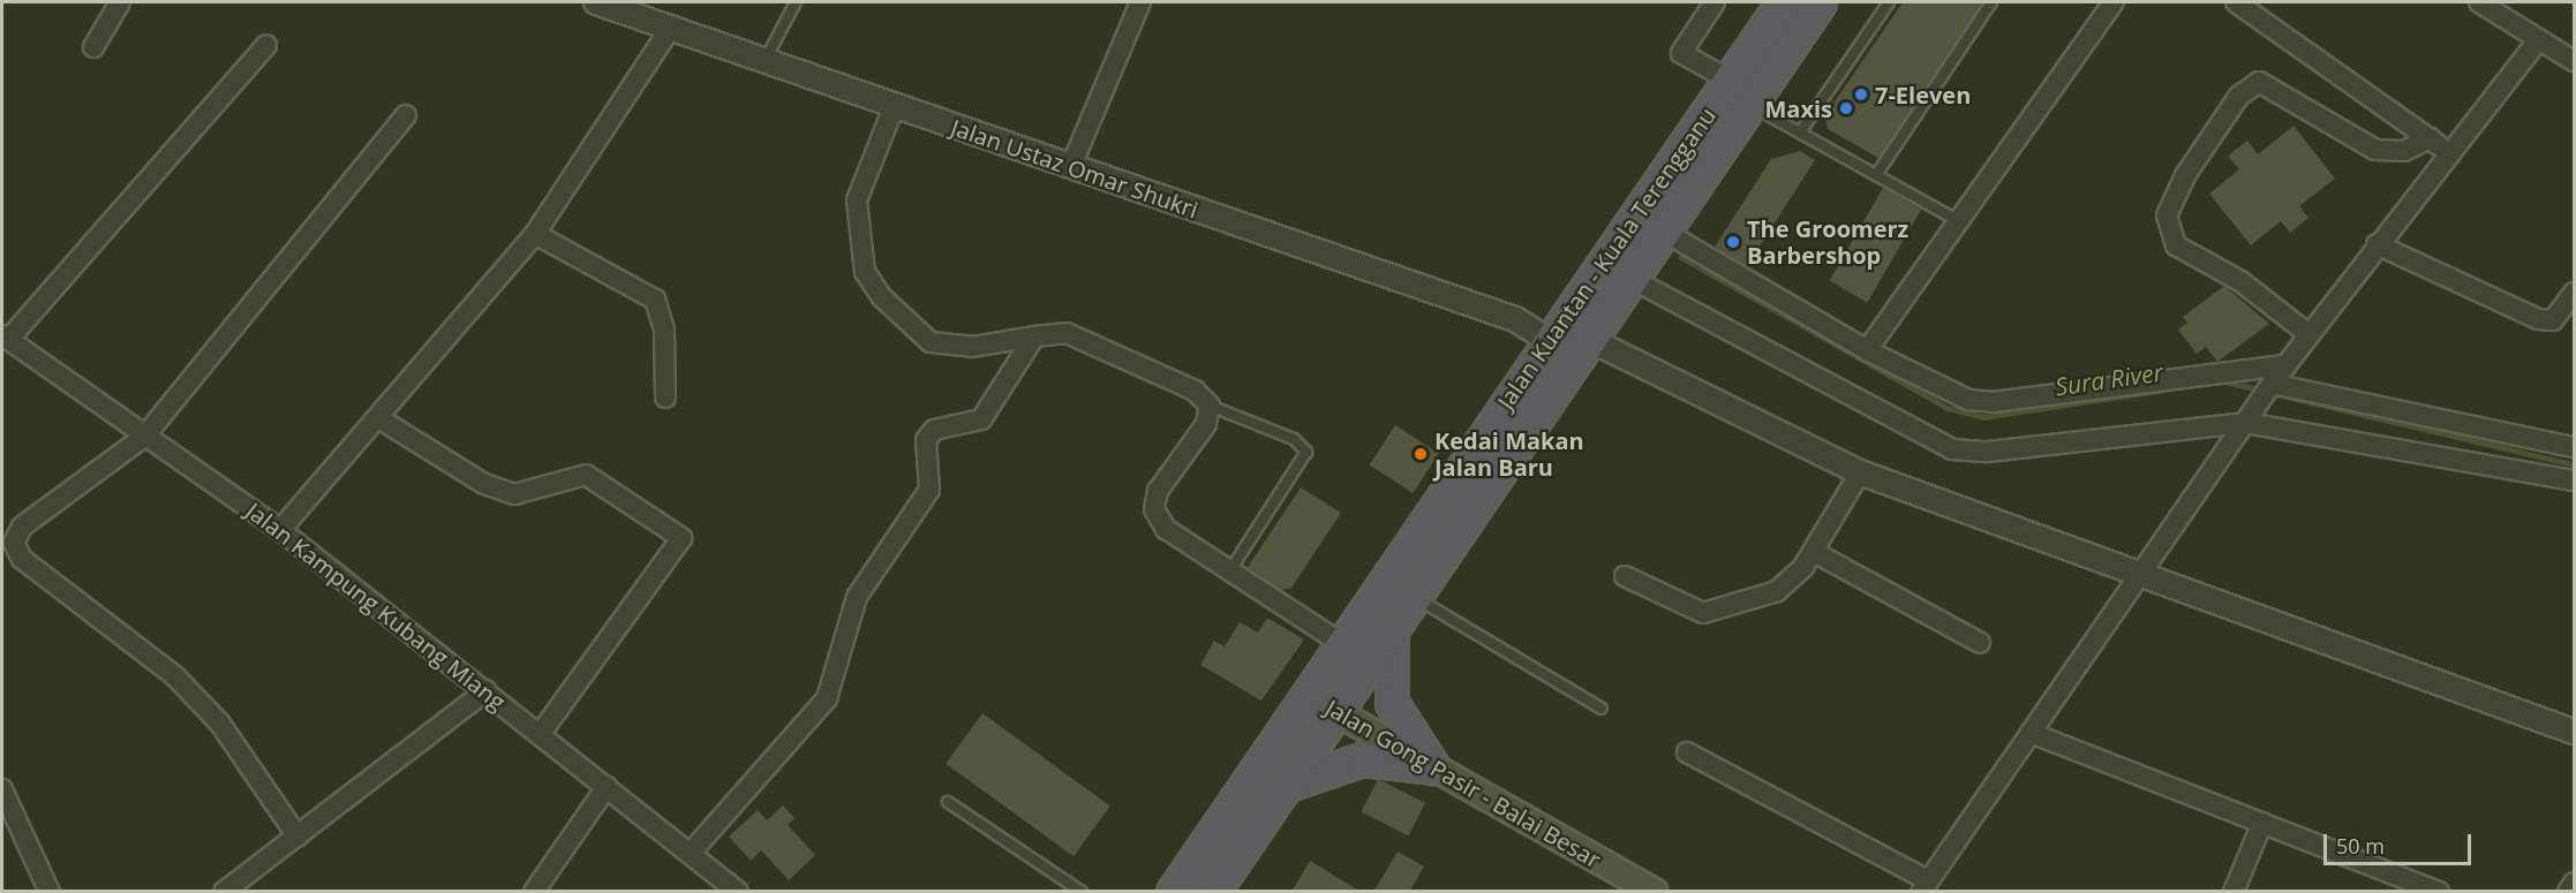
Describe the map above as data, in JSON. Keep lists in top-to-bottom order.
{
  "streets": {
    "highway": ["Jalan Kuantan - Kuala Terengganu"],
    "main road": ["Jalan Gong Pasir - Balai Besar"],
    "street": ["Jalan Ustaz Omar Shukri", "Jalan Kampung Kubang Miang"]
  },
  "crossings": [
    ["Jalan Ustaz Omar Shukri", "Jalan Kuantan - Kuala Terengganu"],
    ["Jalan Kuantan - Kuala Terengganu", "Jalan Gong Pasir - Balai Besar"]
  ],
  "water": ["Sura River"],
  "places": [
    "7-Eleven",
    "Maxis",
    "The Groomerz Barbershop",
    "Kedai Makan Jalan Baru"
  ],
  "scale_bar": "50 m"
}
